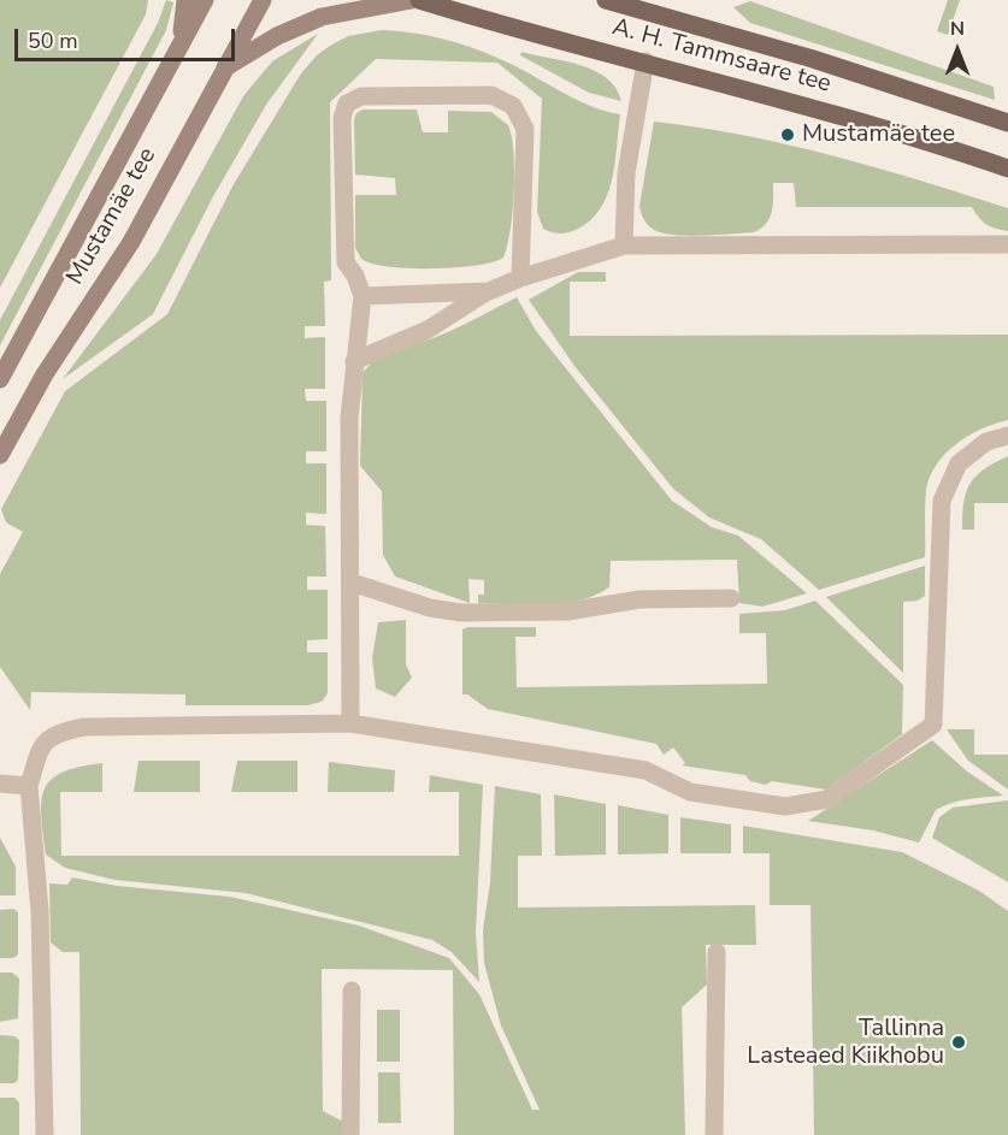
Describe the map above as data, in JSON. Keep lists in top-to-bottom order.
{
  "streets": {
    "main road": ["A. H. Tammsaare tee", "Mustamäe tee"]
  },
  "places": ["Mustamäe tee", "Tallinna Lasteaed Kiikhobu"],
  "scale_bar": "50 m",
  "north": "top"
}
